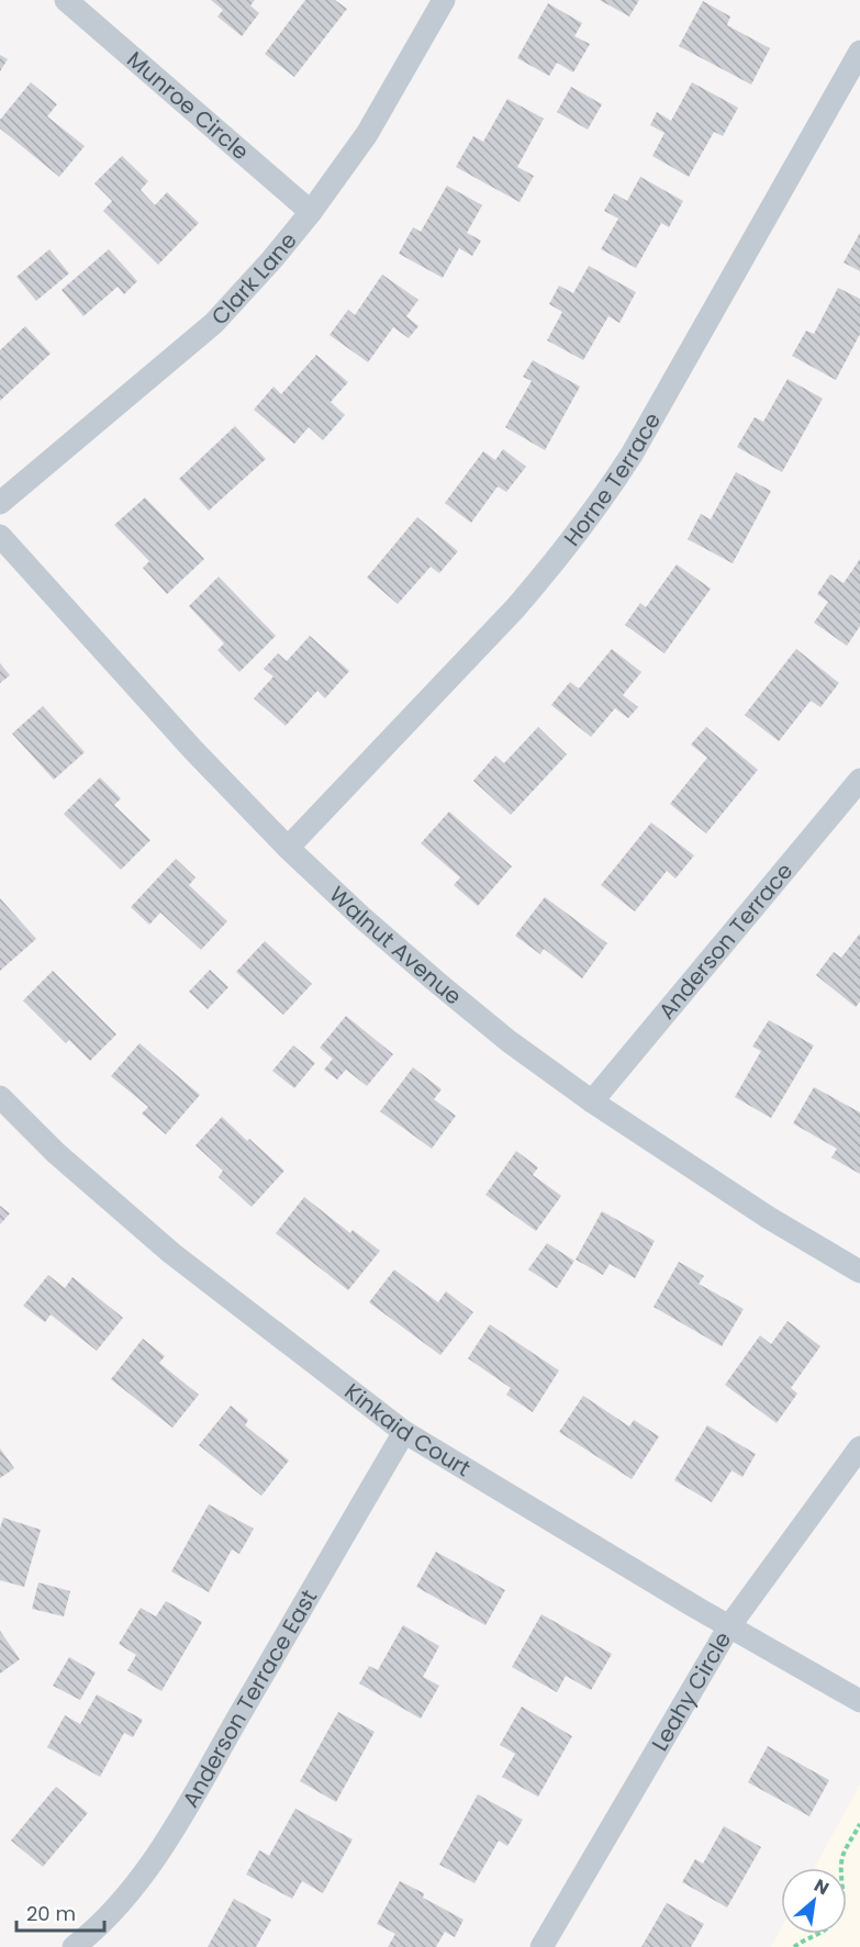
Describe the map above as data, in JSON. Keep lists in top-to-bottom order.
{
  "streets": {
    "street": [
      "Munroe Circle",
      "Clark Lane",
      "Horne Terrace",
      "Anderson Terrace",
      "Walnut Avenue",
      "Kinkaid Court",
      "Leahy Circle",
      "Anderson Terrace East"
    ]
  },
  "crossings": [
    ["Munroe Circle", "Clark Lane"],
    ["Horne Terrace", "Walnut Avenue"],
    ["Anderson Terrace", "Walnut Avenue"],
    ["Kinkaid Court", "Leahy Circle"],
    ["Kinkaid Court", "Anderson Terrace East"]
  ],
  "scale_bar": "20 m",
  "north": "top right"
}
